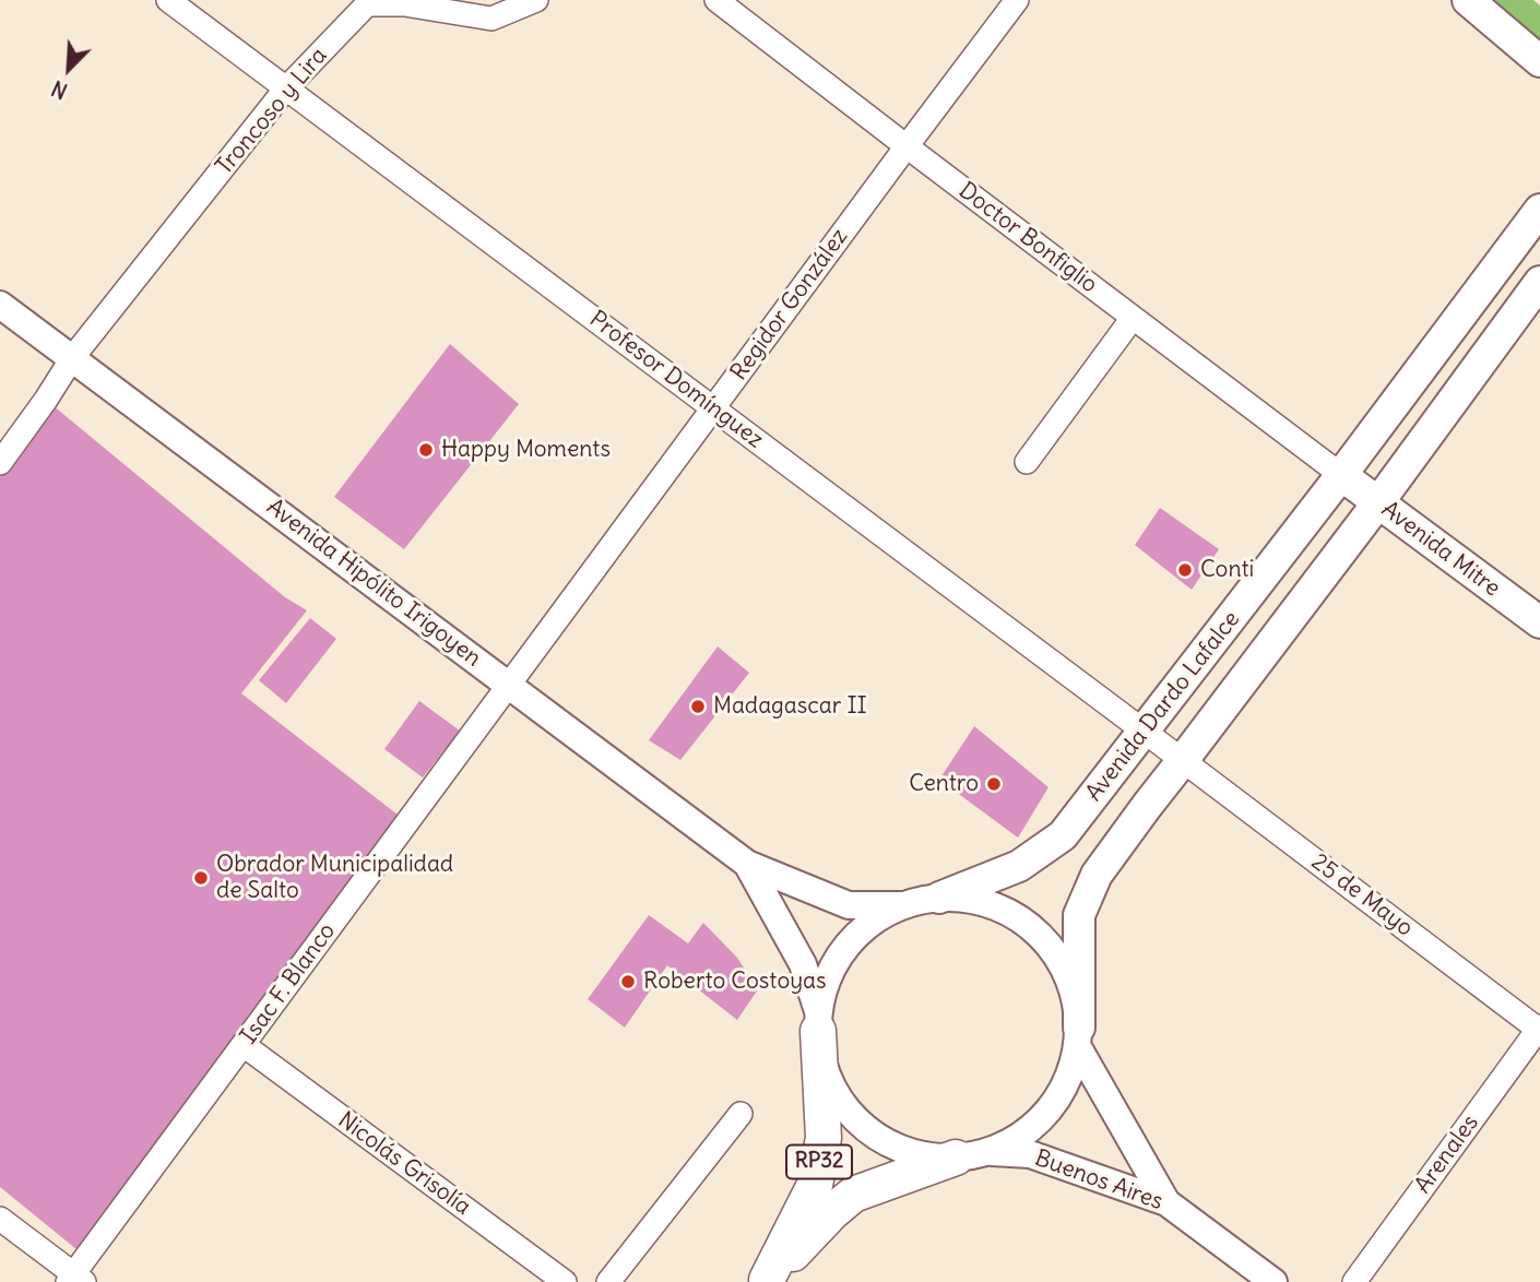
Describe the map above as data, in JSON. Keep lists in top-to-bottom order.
{
  "streets": {
    "main road": ["Avenida Mitre", "Avenida Dardo Lafalce", "RP32"],
    "street": [
      "Troncoso y Lira",
      "Doctor Bonfiglio",
      "Regidor González",
      "Profesor Domínguez",
      "Avenida Hipólito Irigoyen",
      "25 de Mayo",
      "Isac F. Blanco",
      "Arenales",
      "Nicolás Grisolía",
      "Buenos Aires"
    ]
  },
  "crossings": [
    ["Troncoso y Lira", "Profesor Domínguez"],
    ["Troncoso y Lira", "Avenida Hipólito Irigoyen"],
    ["Doctor Bonfiglio", "Regidor González"],
    ["Doctor Bonfiglio", "Avenida Mitre"],
    ["Doctor Bonfiglio", "Avenida Dardo Lafalce"],
    ["Regidor González", "Profesor Domínguez"],
    ["Regidor González", "Avenida Hipólito Irigoyen"],
    ["Regidor González", "Isac F. Blanco"],
    ["Profesor Domínguez", "Avenida Dardo Lafalce"],
    ["Profesor Domínguez", "25 de Mayo"],
    ["Avenida Mitre", "Avenida Dardo Lafalce"],
    ["Avenida Hipólito Irigoyen", "Avenida Dardo Lafalce"],
    ["Avenida Hipólito Irigoyen", "Isac F. Blanco"],
    ["Avenida Hipólito Irigoyen", "RP32"],
    ["Avenida Hipólito Irigoyen", "Buenos Aires"],
    ["Avenida Dardo Lafalce", "25 de Mayo"],
    ["Avenida Dardo Lafalce", "RP32"],
    ["Avenida Dardo Lafalce", "Buenos Aires"],
    ["25 de Mayo", "Arenales"],
    ["Isac F. Blanco", "Nicolás Grisolía"],
    ["RP32", "Buenos Aires"]
  ],
  "places": [
    "Happy Moments",
    "Conti",
    "Madagascar II",
    "Centro",
    "Obrador Municipalidad de Salto",
    "Roberto Costoyas"
  ],
  "north": "bottom left"
}
